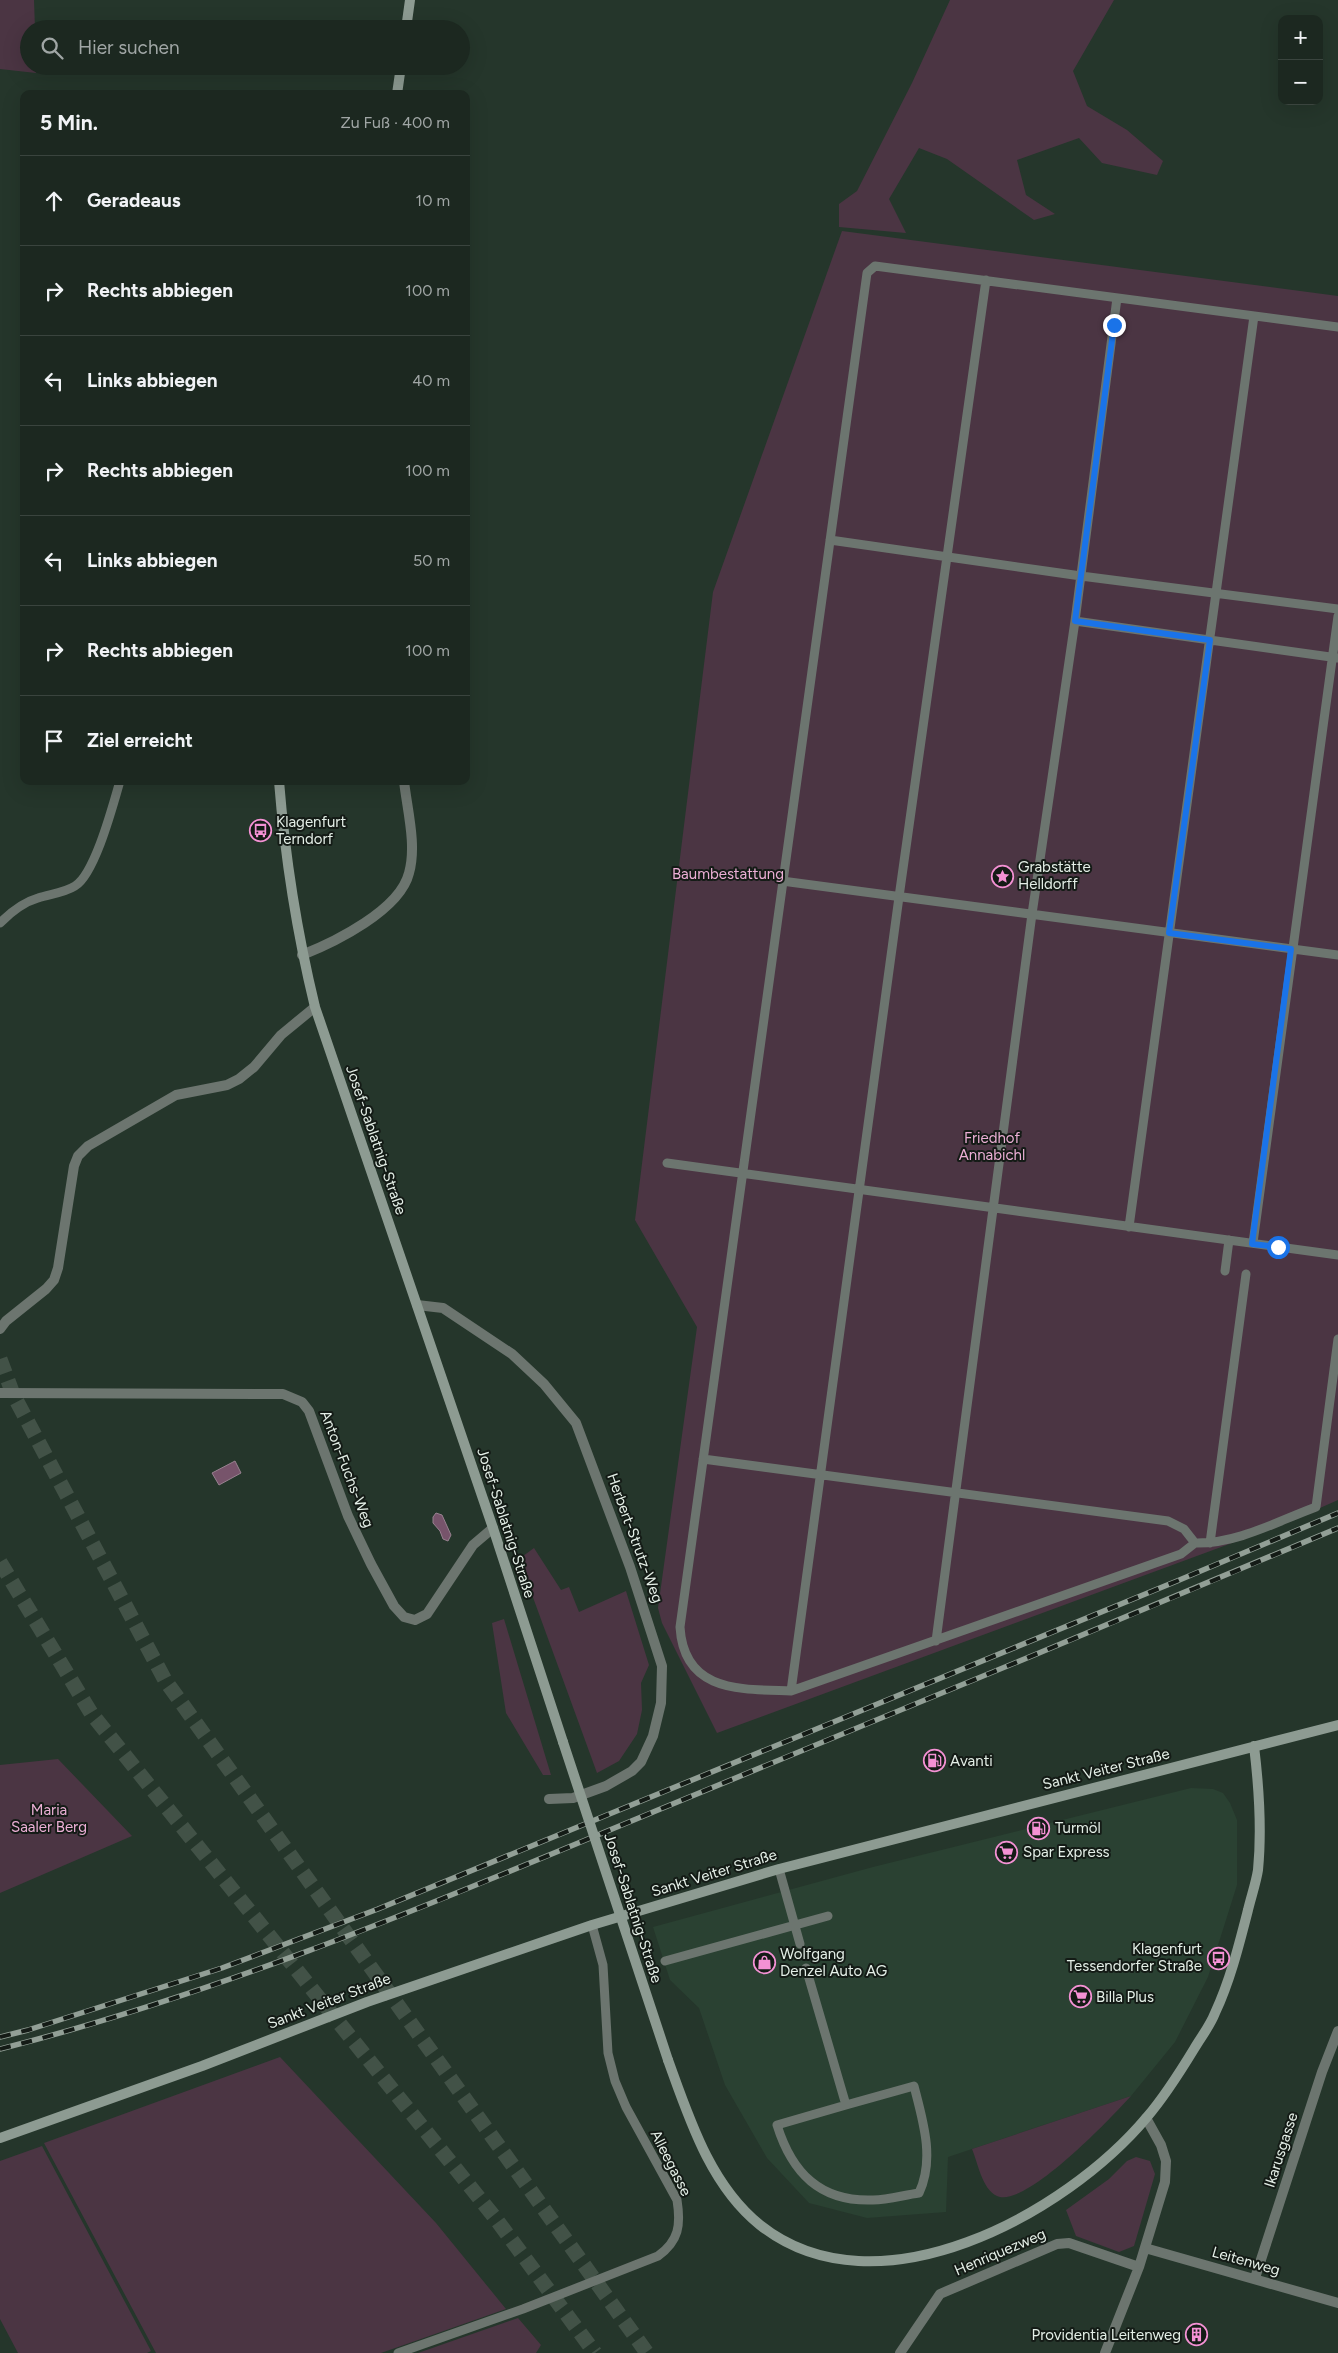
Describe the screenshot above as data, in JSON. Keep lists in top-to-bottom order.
{
  "streets": {
    "main road": ["Josef-Sablatnig-Straße", "Sankt Veiter Straße"],
    "street": [
      "Anton-Fuchs-Weg",
      "Herbert-Strutz-Weg",
      "Ikarusgasse",
      "Henriquezweg",
      "Leitenweg"
    ],
    "lane": ["Alleegasse"]
  },
  "crossings": [
    ["Josef-Sablatnig-Straße", "Anton-Fuchs-Weg"],
    ["Josef-Sablatnig-Straße", "Herbert-Strutz-Weg"],
    ["Josef-Sablatnig-Straße", "Sankt Veiter Straße"],
    ["Sankt Veiter Straße", "Alleegasse"],
    ["Ikarusgasse", "Leitenweg"]
  ],
  "parks": ["Baumbestattung", "Friedhof Annabichl", "Maria Saaler Berg"],
  "places": {
    "bus stop": ["Klagenfurt Terndorf", "Klagenfurt Tessendorfer Straße"],
    "place": ["Grabstätte Helldorff"],
    "fuel station": ["Avanti", "Turmöl"],
    "supermarket": ["Spar Express", "Billa Plus"],
    "shop": ["Wolfgang Denzel Auto AG"],
    "building": ["Providentia Leitenweg"]
  },
  "page": {
    "map_buttons": ["+", "−"],
    "search": "Hier suchen",
    "heading": ["5 Min.", "Zu Fuß · 400 m"],
    "list": [
      ["Geradeaus", "10 m"],
      ["Rechts abbiegen", "100 m"],
      ["Links abbiegen", "40 m"],
      ["Rechts abbiegen", "100 m"],
      ["Links abbiegen", "50 m"],
      ["Rechts abbiegen", "100 m"],
      "Ziel erreicht"
    ]
  }
}
